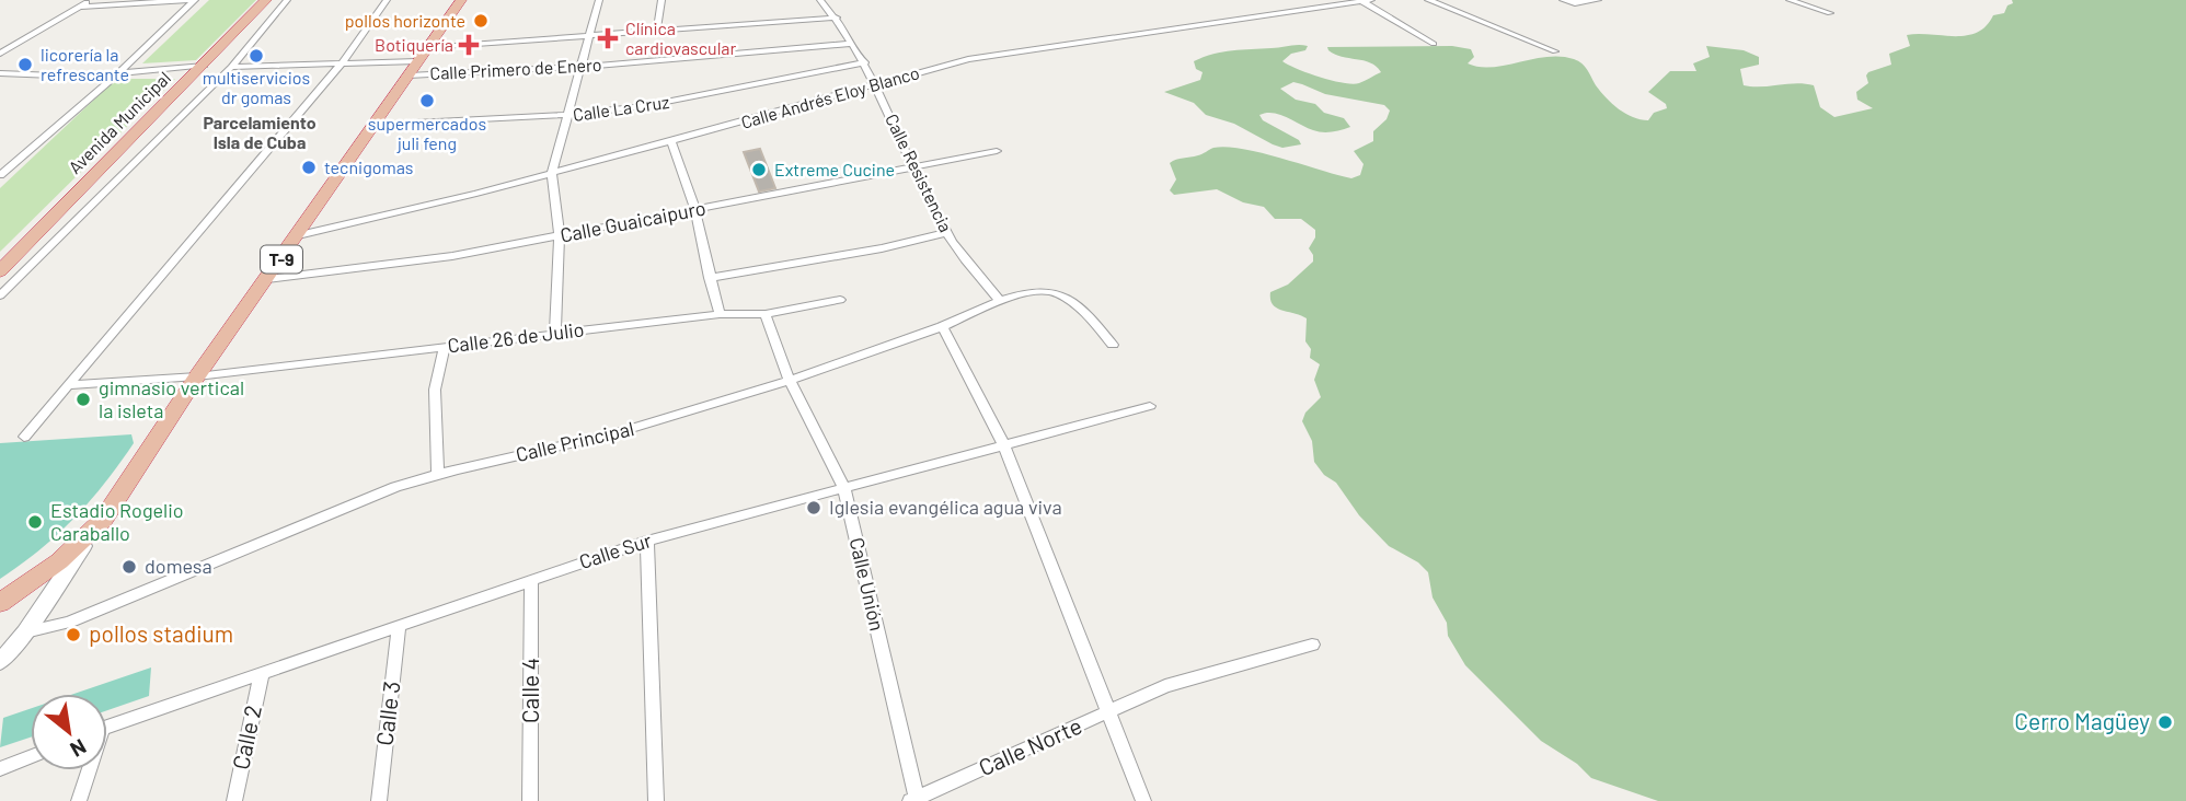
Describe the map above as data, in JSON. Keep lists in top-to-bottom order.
{
  "streets": {
    "highway": ["Avenida Municipal", "T-9"],
    "street": [
      "Calle Primero de Enero",
      "Calle Andrés Eloy Blanco",
      "Calle La Cruz",
      "Calle Resistencia",
      "Calle Guaicaipuro",
      "Calle 26 de Julio",
      "Calle Principal",
      "Calle Sur",
      "Calle Unión",
      "Calle 4",
      "Calle 3",
      "Calle 2",
      "Calle Norte"
    ]
  },
  "crossings": [
    ["Calle Primero de Enero", "Calle Resistencia"],
    ["Calle Primero de Enero", "T-9"],
    ["Calle Andrés Eloy Blanco", "Calle Resistencia"],
    ["Calle Andrés Eloy Blanco", "T-9"],
    ["Calle La Cruz", "Calle Resistencia"],
    ["Calle La Cruz", "T-9"],
    ["Calle Resistencia", "Calle Guaicaipuro"],
    ["Calle Resistencia", "Calle Principal"],
    ["Calle Guaicaipuro", "T-9"],
    ["T-9", "Calle 26 de Julio"],
    ["T-9", "Calle Principal"],
    ["Calle Principal", "Calle Unión"],
    ["Calle Sur", "Calle Unión"],
    ["Calle Sur", "Calle 4"],
    ["Calle Sur", "Calle 3"],
    ["Calle Sur", "Calle 2"],
    ["Calle Unión", "Calle Norte"]
  ],
  "districts": ["Parcelamiento Isla de Cuba"],
  "places": {
    "other": [
      "pollos horizonte",
      "multiservicios dr gomas",
      "licorería la refrescante",
      "supermercados juli feng",
      "tecnigomas",
      "Extreme Cucine",
      "gimnasio vertical la isleta",
      "Iglesia evangélica agua viva",
      "Estadio Rogelio Caraballo",
      "domesa",
      "pollos stadium",
      "Cerro Magüey"
    ],
    "health": ["Clínica cardiovascular", "Botiquería"]
  },
  "north": "bottom right"
}
